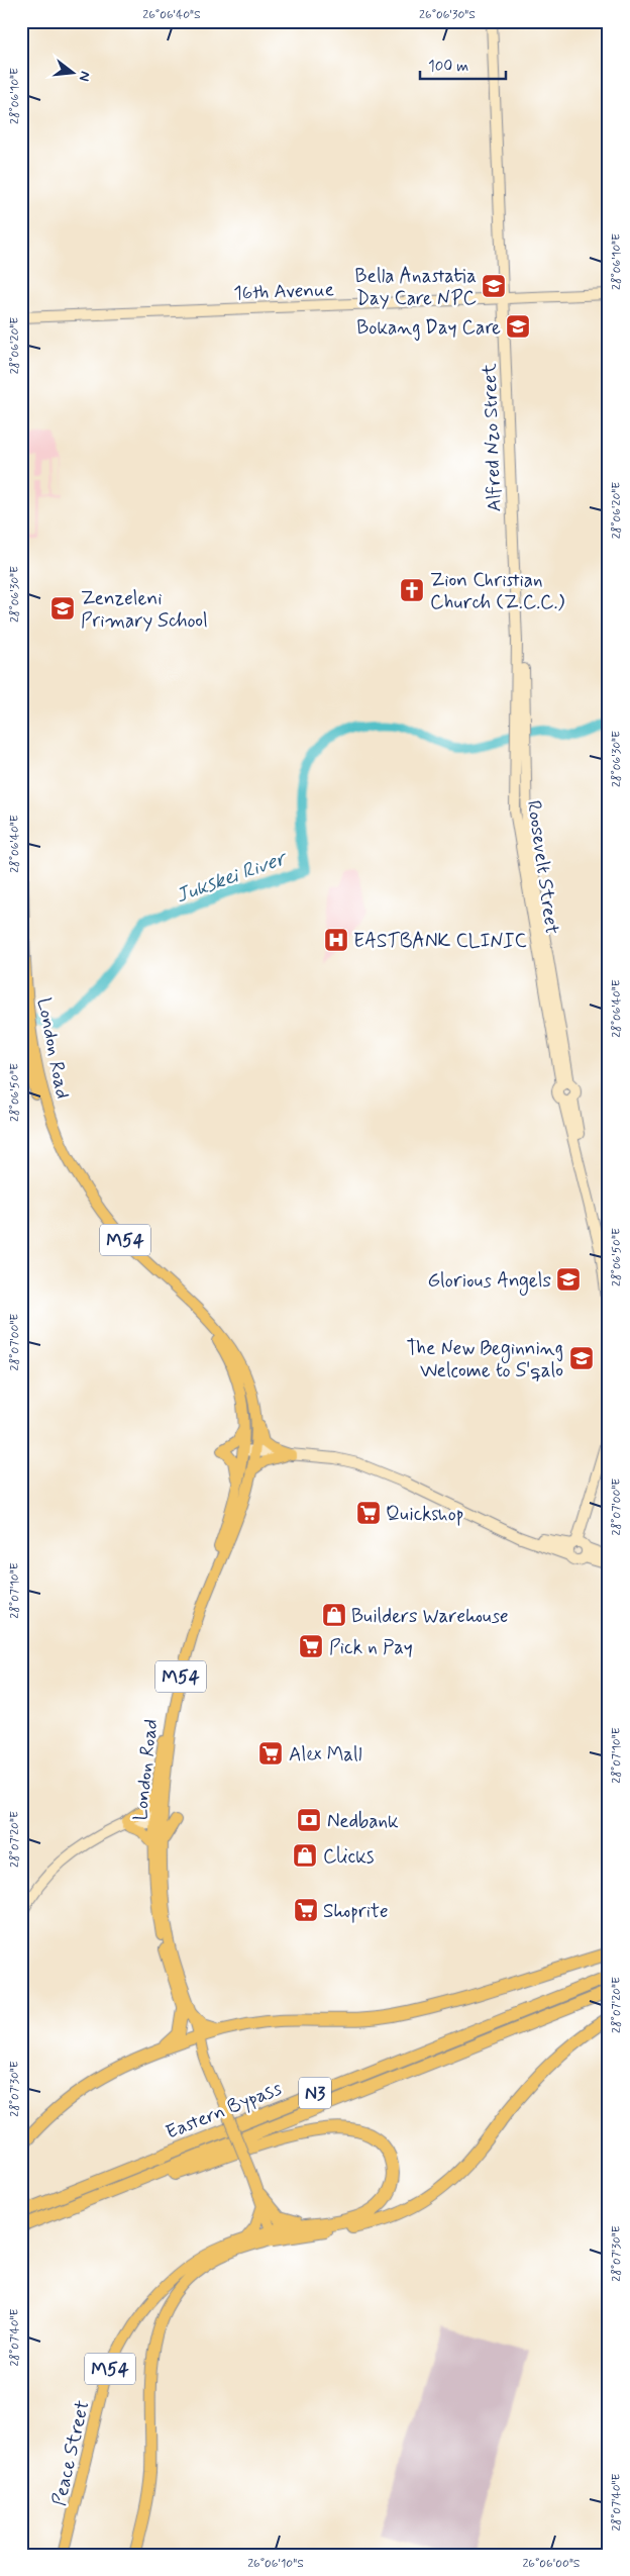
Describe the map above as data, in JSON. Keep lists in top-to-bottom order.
{
  "streets": {
    "highway": ["N3", "Eastern Bypass"],
    "main road": ["London Road", "M54", "Peace Street"],
    "street": ["16th Avenue", "Alfred Nzo Street", "Roosevelt Street"]
  },
  "crossings": [
    ["16th Avenue", "Alfred Nzo Street"],
    ["Alfred Nzo Street", "Roosevelt Street"],
    ["London Road", "M54"],
    ["M54", "Peace Street"]
  ],
  "water": ["Jukskei River"],
  "places": {
    "school or university": [
      "Bella Anastatia Day Care NPC",
      "Bokang Day Care",
      "Zenzeleni Primary School",
      "Glorious Angels",
      "The New Beginning Welcome to S'qalo"
    ],
    "church": ["Zion Christian Church (Z.C.C.)"],
    "hospital": ["EASTBANK CLINIC"],
    "supermarket": [
      "Quickshop",
      "Pick n Pay",
      "Alex Mall",
      "Shoprite"
    ],
    "shop": ["Builders Warehouse", "Clicks"],
    "bank": ["Nedbank"]
  },
  "scale_bar": "100 m",
  "north": "right",
  "coordinates": [
    "26°06'40\"S",
    "26°06'30\"S",
    "28°06'10\"E",
    "28°06'20\"E",
    "28°06'30\"E",
    "28°06'40\"E",
    "28°06'50\"E",
    "28°07'00\"E",
    "28°07'10\"E",
    "28°07'20\"E",
    "28°07'30\"E",
    "28°07'40\"E",
    "26°06'10\"S",
    "26°06'00\"S"
  ]
}
